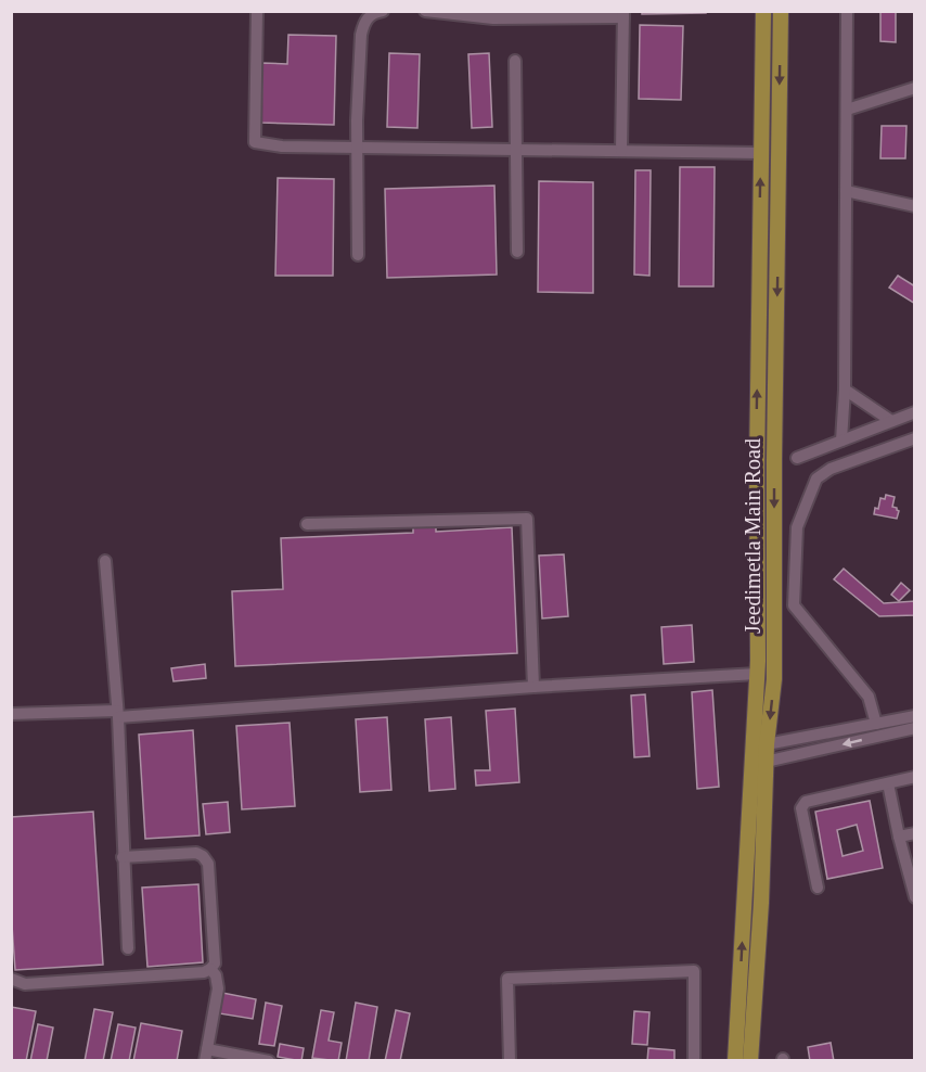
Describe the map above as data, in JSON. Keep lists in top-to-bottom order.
{
  "streets": {
    "main road": ["Jeedimetla Main Road"]
  }
}
